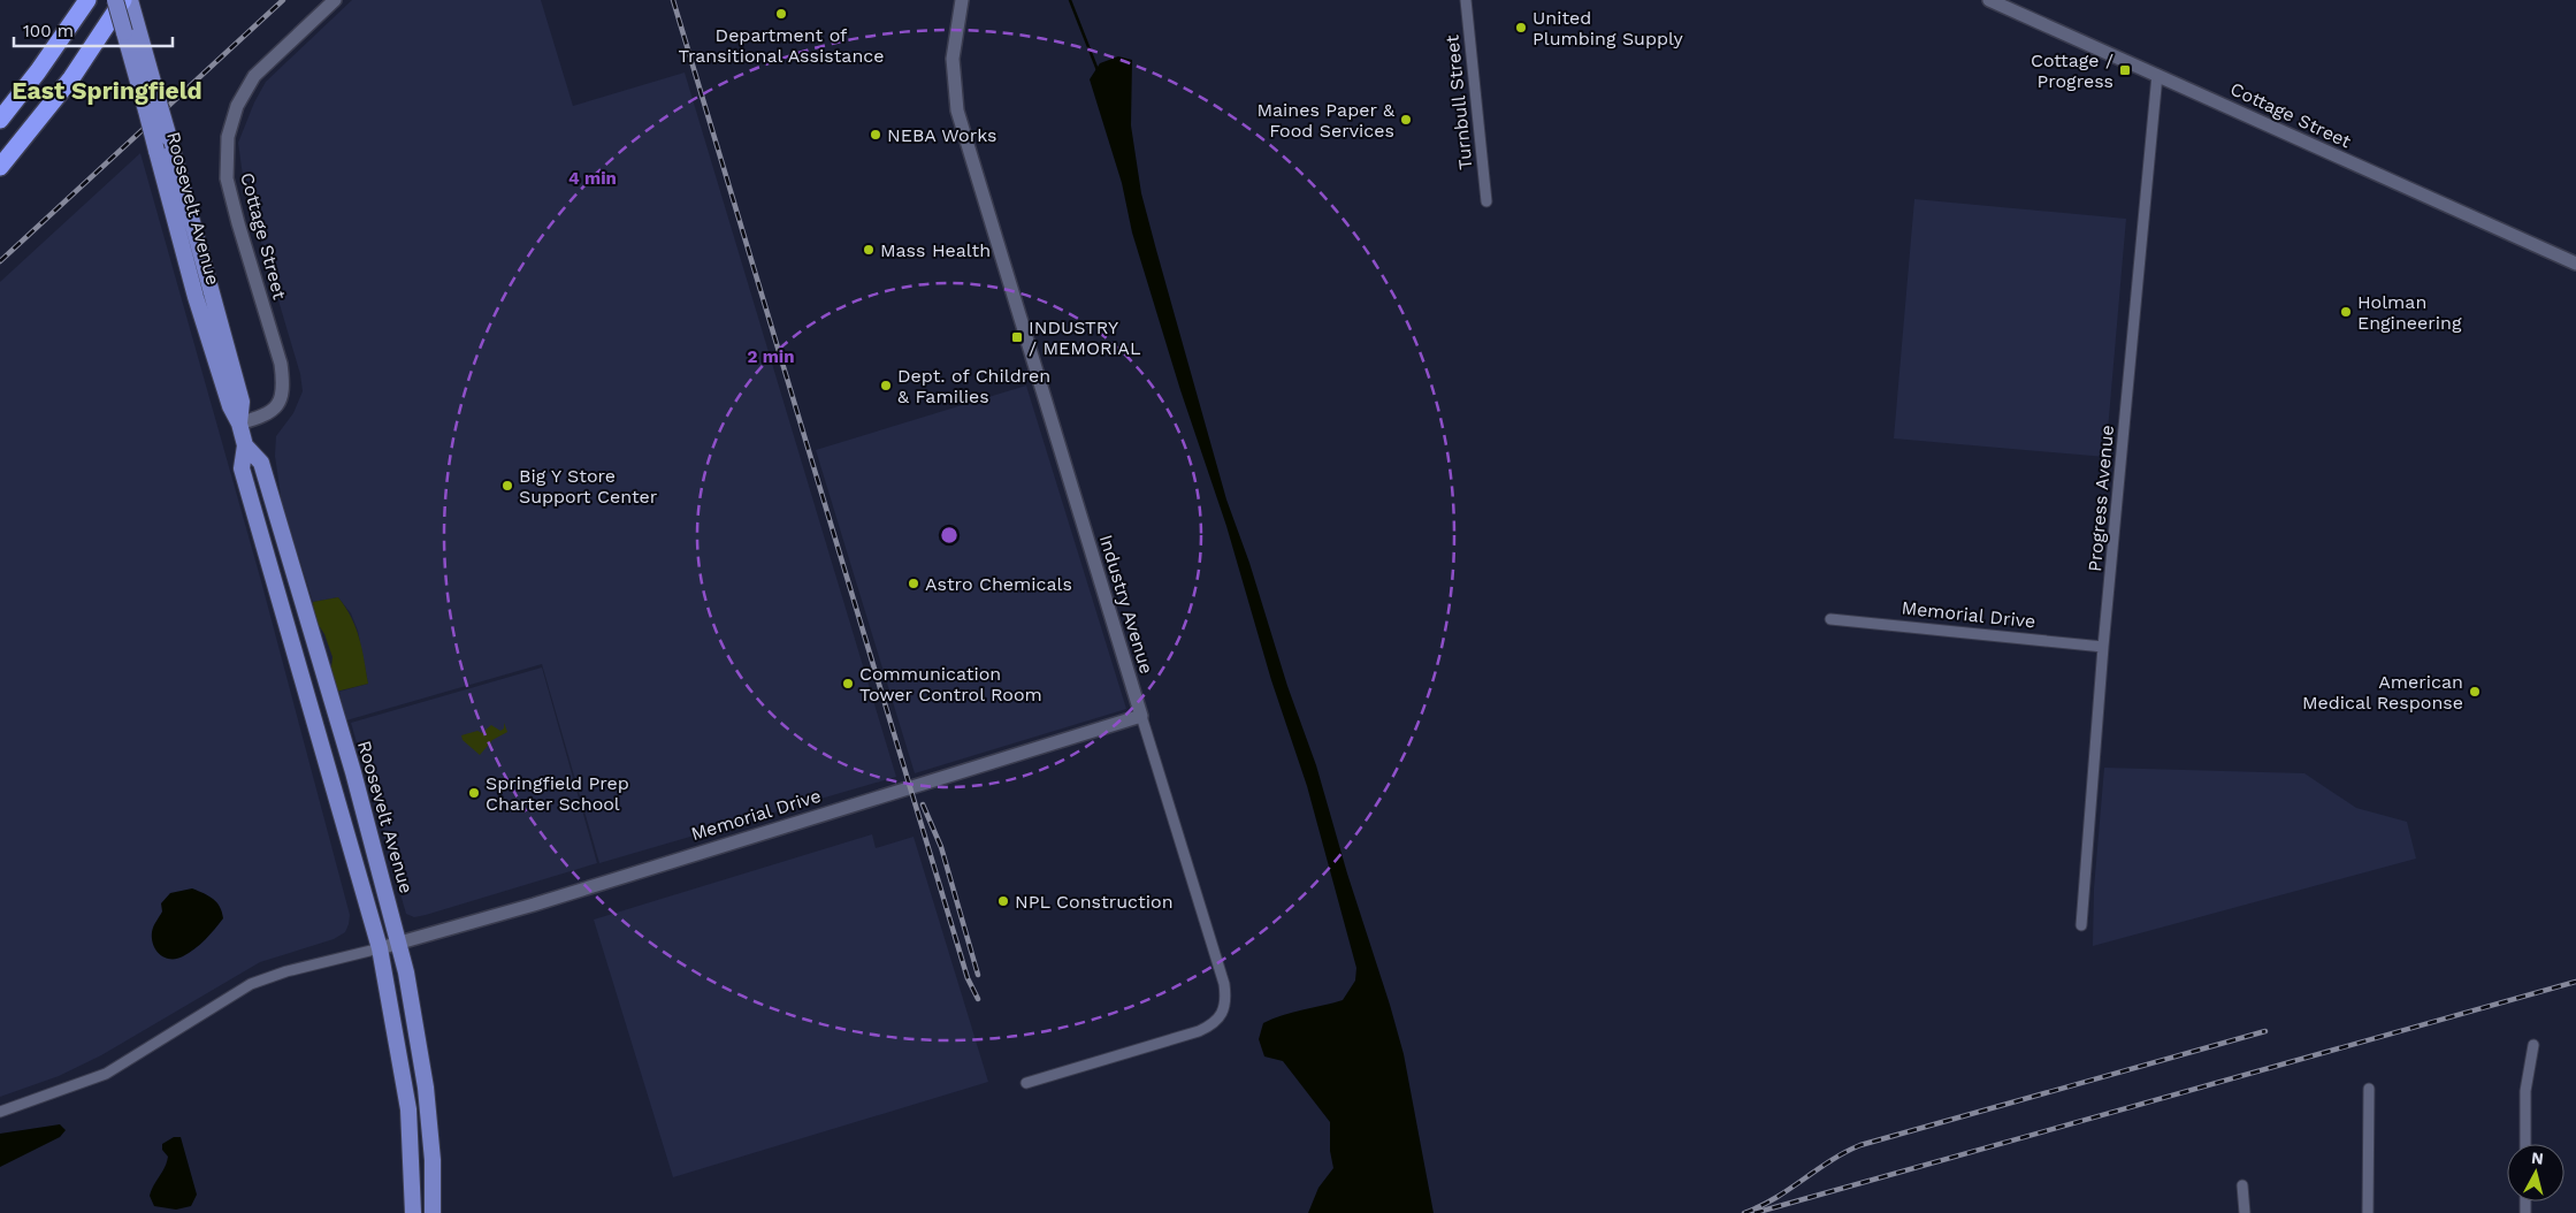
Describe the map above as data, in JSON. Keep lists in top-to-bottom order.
{
  "streets": {
    "main road": ["Roosevelt Avenue"],
    "street": [
      "Turnbull Street",
      "Cottage Street",
      "Progress Avenue",
      "Industry Avenue",
      "Memorial Drive"
    ]
  },
  "crossings": [
    ["Cottage Street", "Roosevelt Avenue"],
    ["Cottage Street", "Progress Avenue"],
    ["Roosevelt Avenue", "Memorial Drive"],
    ["Progress Avenue", "Memorial Drive"],
    ["Industry Avenue", "Memorial Drive"]
  ],
  "districts": ["East Springfield"],
  "places": {
    "other": [
      "Department of Transitional Assistance",
      "United Plumbing Supply",
      "Maines Paper & Food Services",
      "NEBA Works",
      "Mass Health",
      "Holman Engineering",
      "Dept. of Children & Families",
      "Big Y Store Support Center",
      "Astro Chemicals",
      "Communication Tower Control Room",
      "American Medical Response",
      "Springfield Prep Charter School",
      "NPL Construction"
    ],
    "transit": ["Cottage / Progress", "INDUSTRY / MEMORIAL"]
  },
  "scale_bar": "100 m",
  "north": "top",
  "rings": ["4 min", "2 min"]
}
